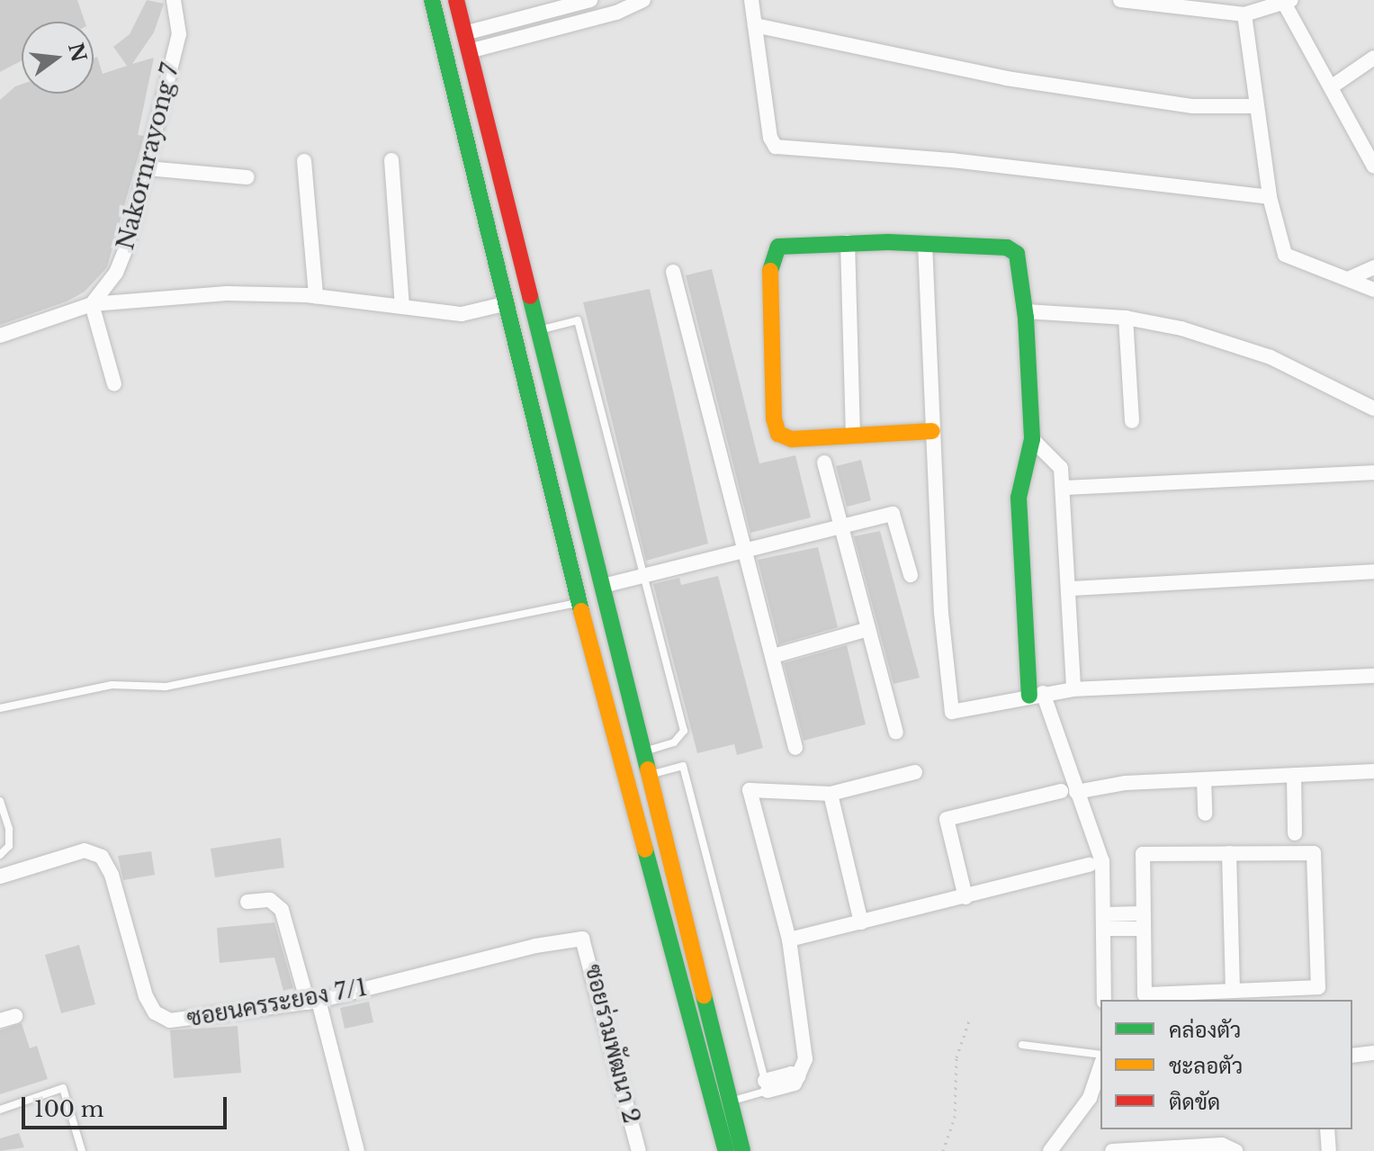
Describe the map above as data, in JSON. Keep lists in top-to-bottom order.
{
  "streets": {
    "street": ["Nakornrayong 7", "ซอยนครระยอง 7/1", "ซอยร่วมพัฒนา 2"]
  },
  "crossings": [
    ["ซอยนครระยอง 7/1", "ซอยร่วมพัฒนา 2"]
  ],
  "legend": ["คล่องตัว", "ชะลอตัว", "ติดขัด"],
  "scale_bar": "100 m",
  "north": "right"
}
